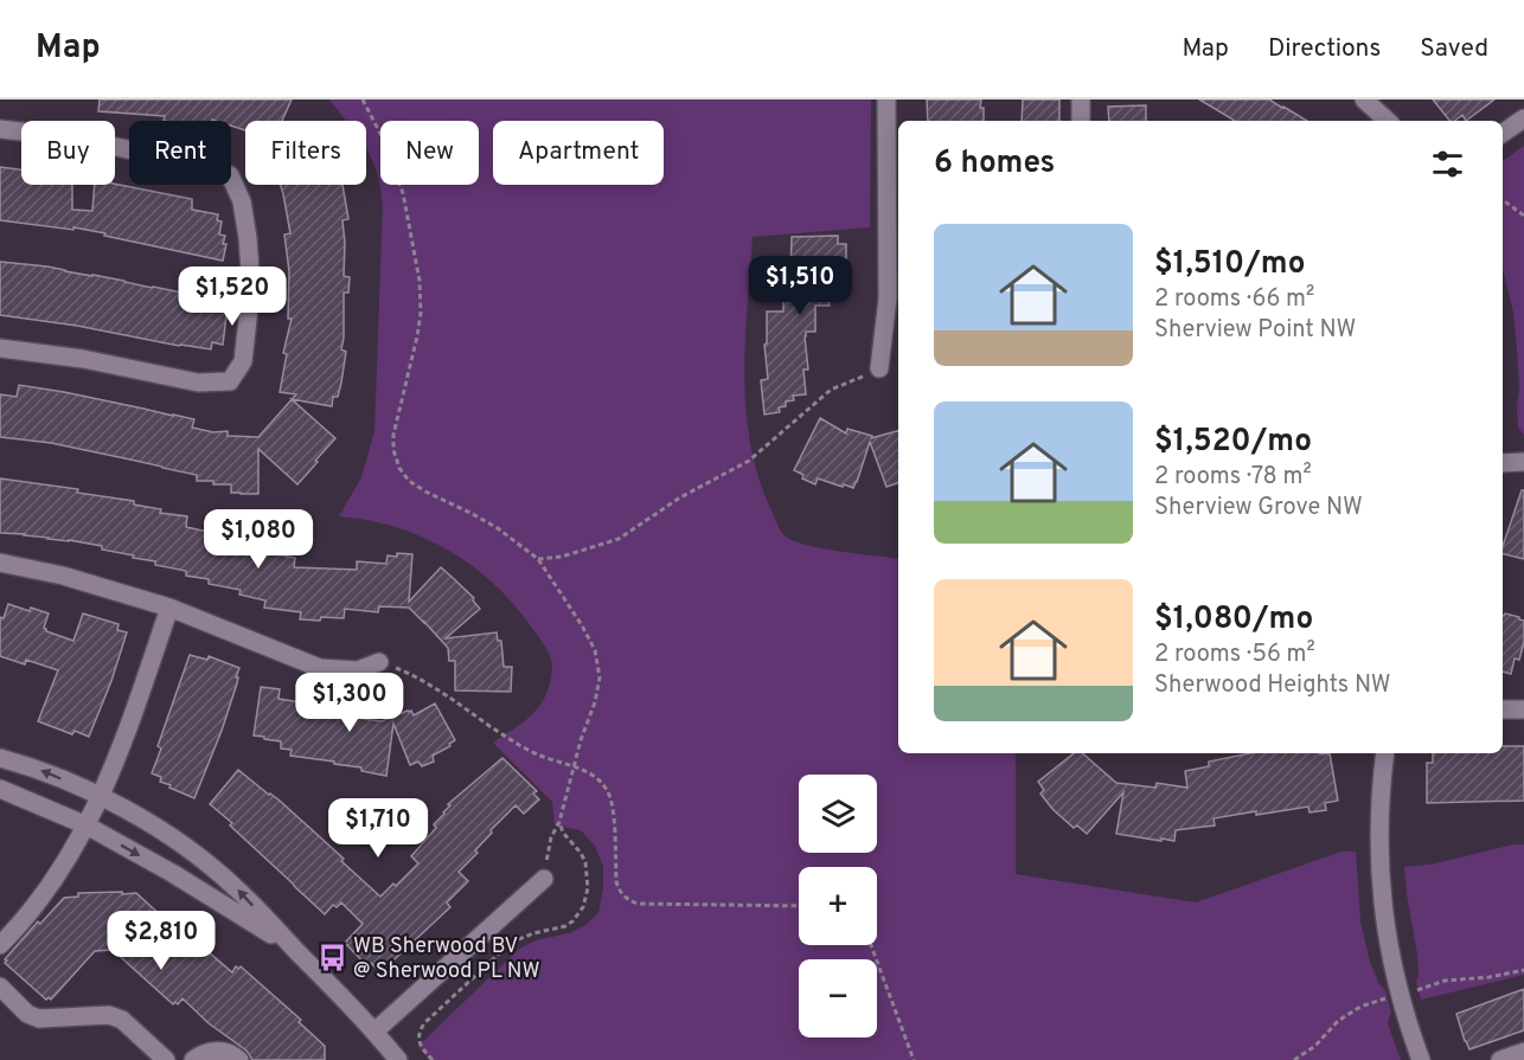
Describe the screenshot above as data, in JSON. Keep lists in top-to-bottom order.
{
  "places": {
    "bus stop": ["WB Sherwood BV @ Sherwood PL NW"]
  },
  "page": {
    "header": "Map",
    "nav": ["Map", "Directions", "Saved"],
    "chip": [
      "Buy",
      "Rent",
      "Filters",
      "New",
      "Apartment"
    ],
    "heading": "6 homes",
    "list": [
      {
        "name": "$1,510/mo",
        "note": "2 rooms · 66 m² · Sherview Point NW"
      },
      {
        "name": "$1,520/mo",
        "note": "2 rooms · 78 m² · Sherview Grove NW"
      },
      {
        "name": "$1,080/mo",
        "note": "2 rooms · 56 m² · Sherwood Heights NW"
      }
    ],
    "price": [
      "$1,510",
      "$1,520",
      "$1,080",
      "$1,300",
      "$1,710",
      "$2,810"
    ],
    "map_buttons": ["+", "−"]
  }
}
